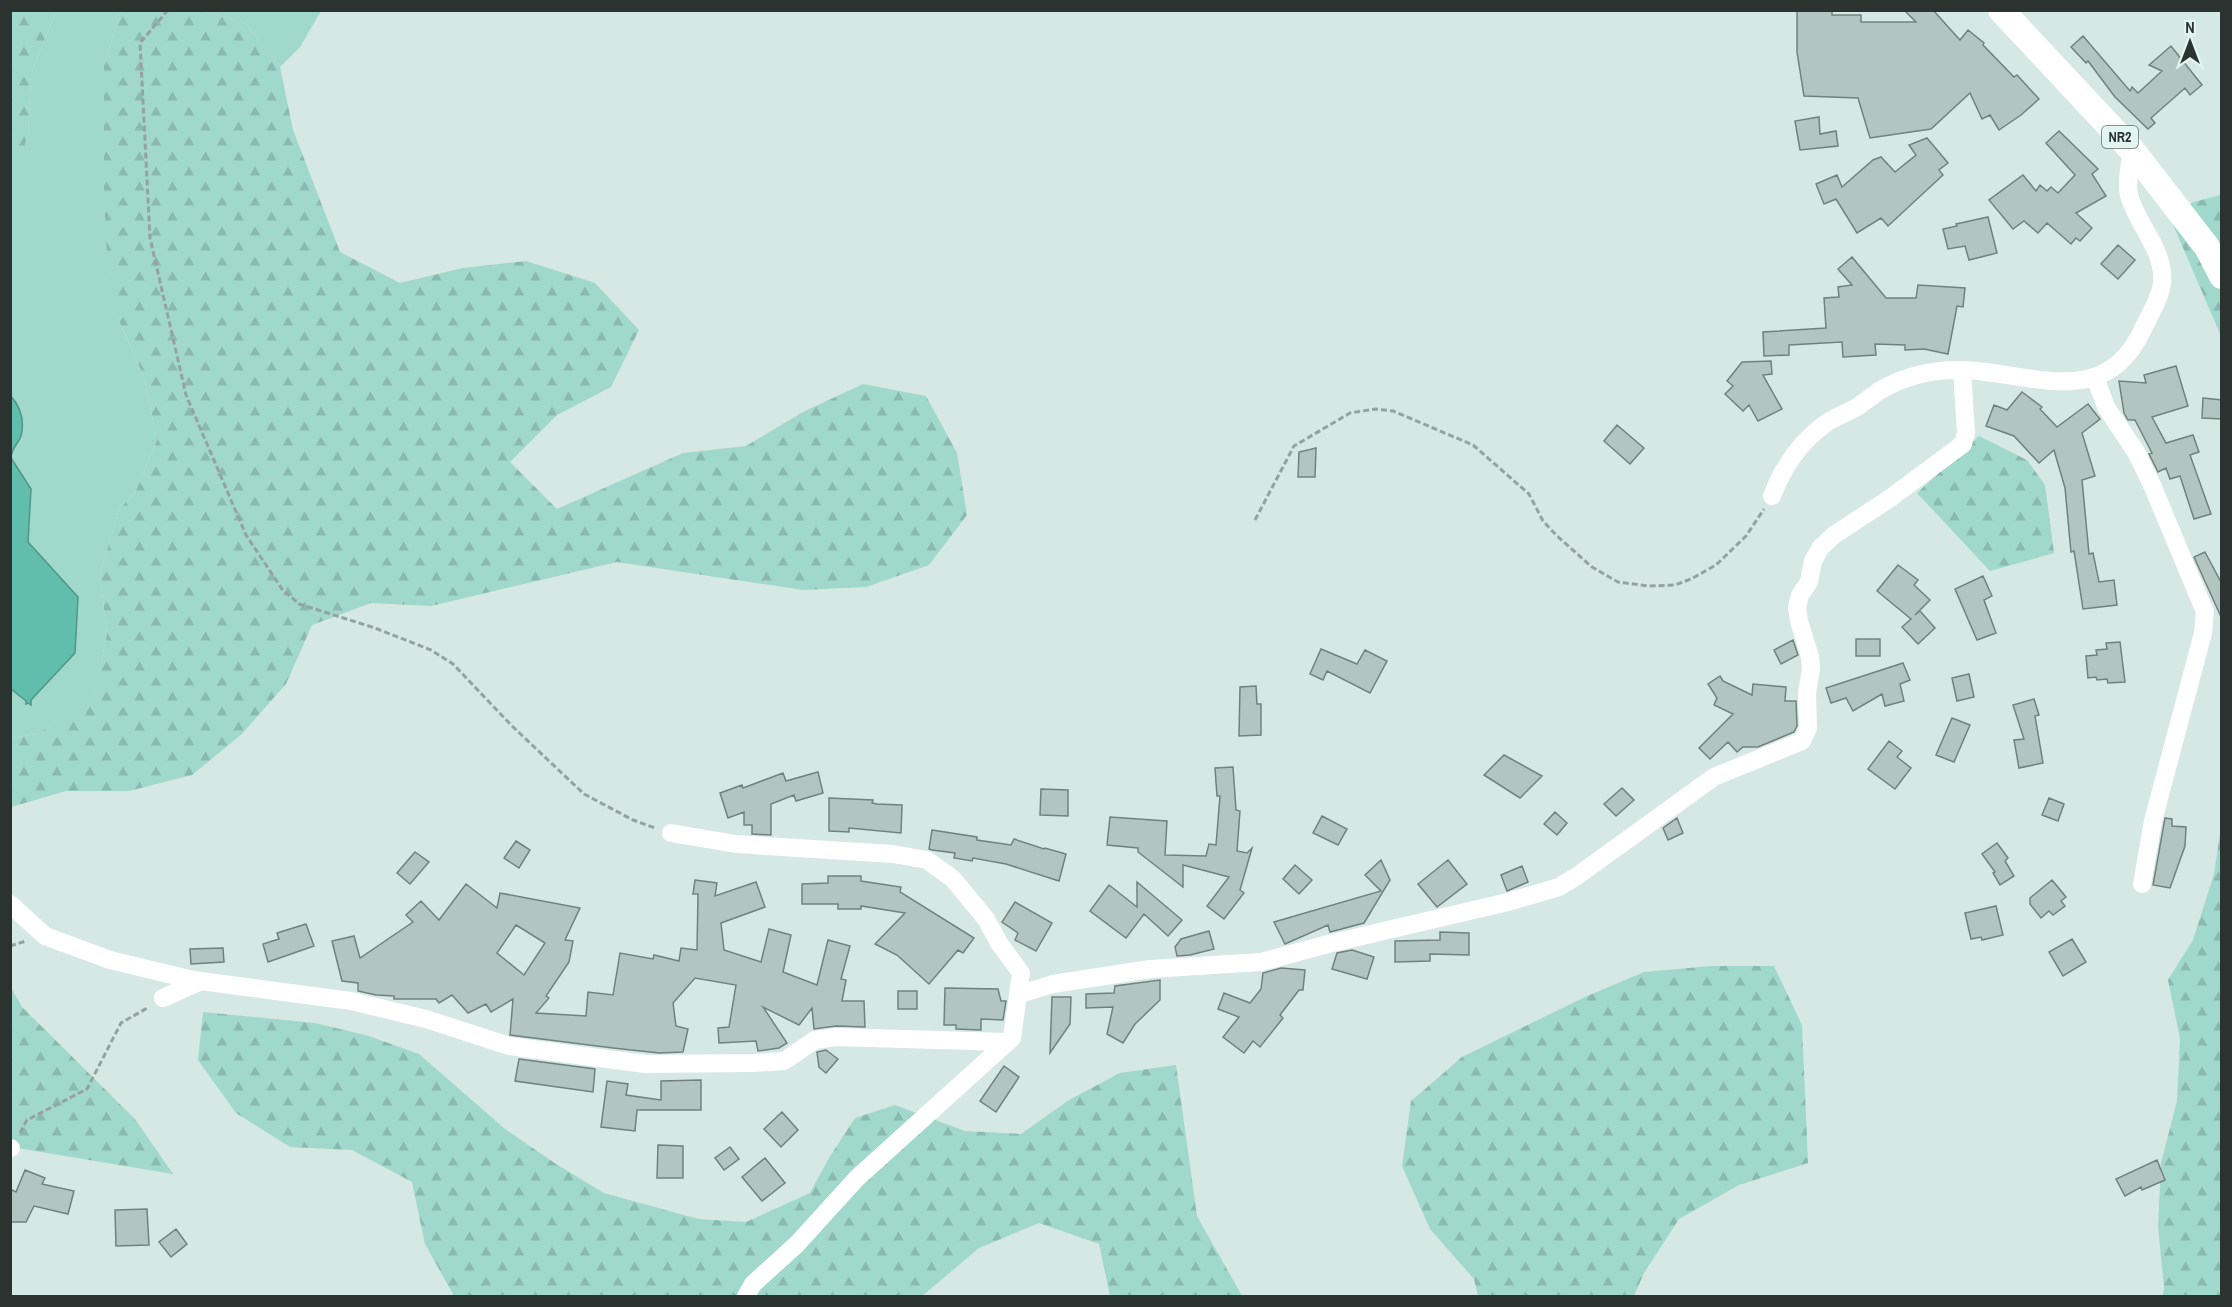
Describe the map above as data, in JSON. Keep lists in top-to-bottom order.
{
  "streets": {
    "highway": ["NR2"]
  },
  "north": "top"
}
